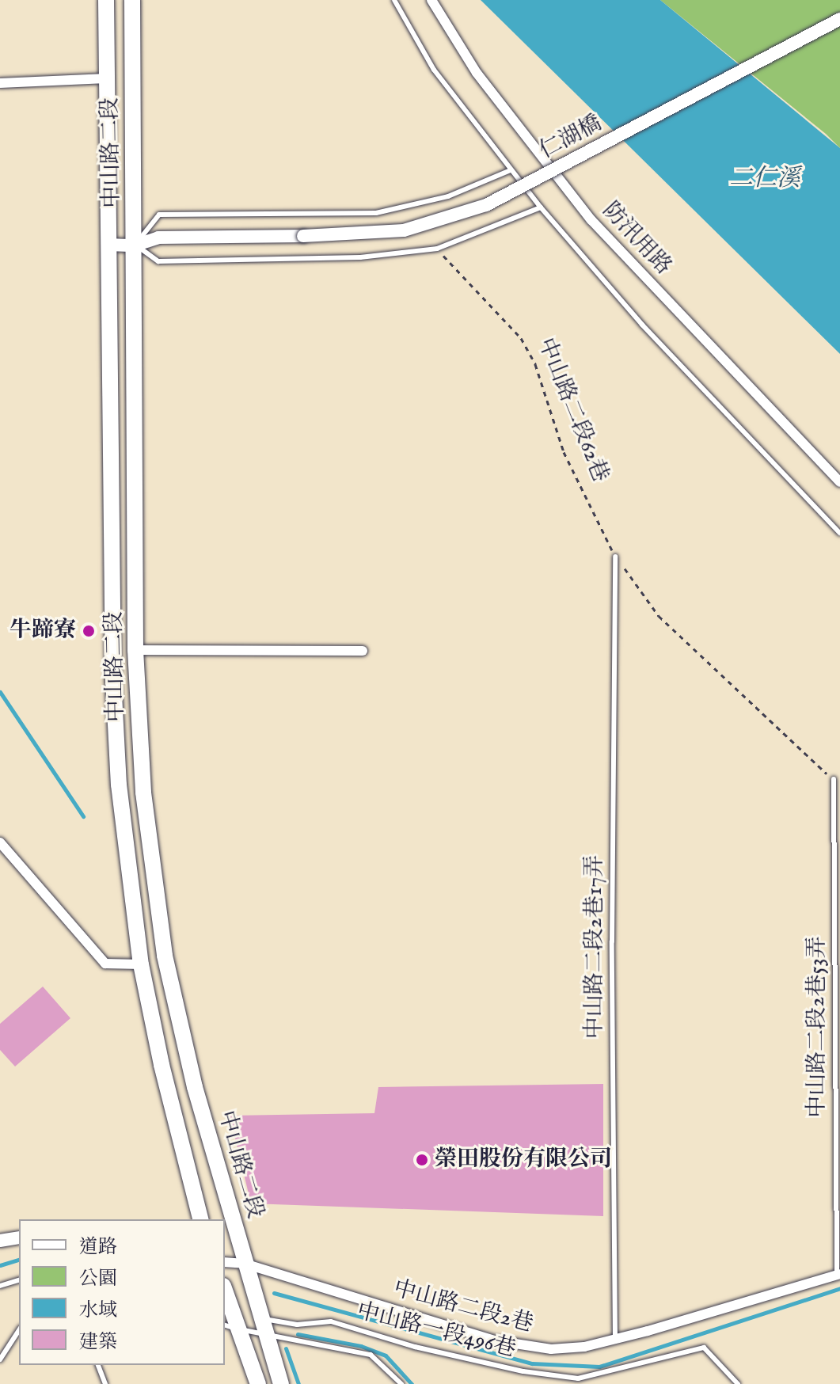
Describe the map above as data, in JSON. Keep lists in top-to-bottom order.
{
  "streets": {
    "main road": ["中山路二段"],
    "street": ["仁湖橋", "防汛用路", "中山路二段2巷"],
    "lane": ["中山路二段2巷17弄", "中山路二段2巷53弄", "中山路一段496巷"],
    "path": ["中山路二段62巷"]
  },
  "crossings": [
    ["仁湖橋", "中山路二段"],
    ["中山路二段", "中山路二段2巷"],
    ["中山路二段", "中山路一段496巷"],
    ["中山路二段62巷", "中山路二段2巷17弄"],
    ["中山路二段62巷", "中山路二段2巷53弄"],
    ["中山路二段2巷17弄", "中山路二段2巷"],
    ["中山路二段2巷53弄", "中山路二段2巷"]
  ],
  "water": ["二仁溪"],
  "places": ["牛蹄寮", "榮田股份有限公司"],
  "legend": [
    "道路",
    "公園",
    "水域",
    "建築"
  ]
}
